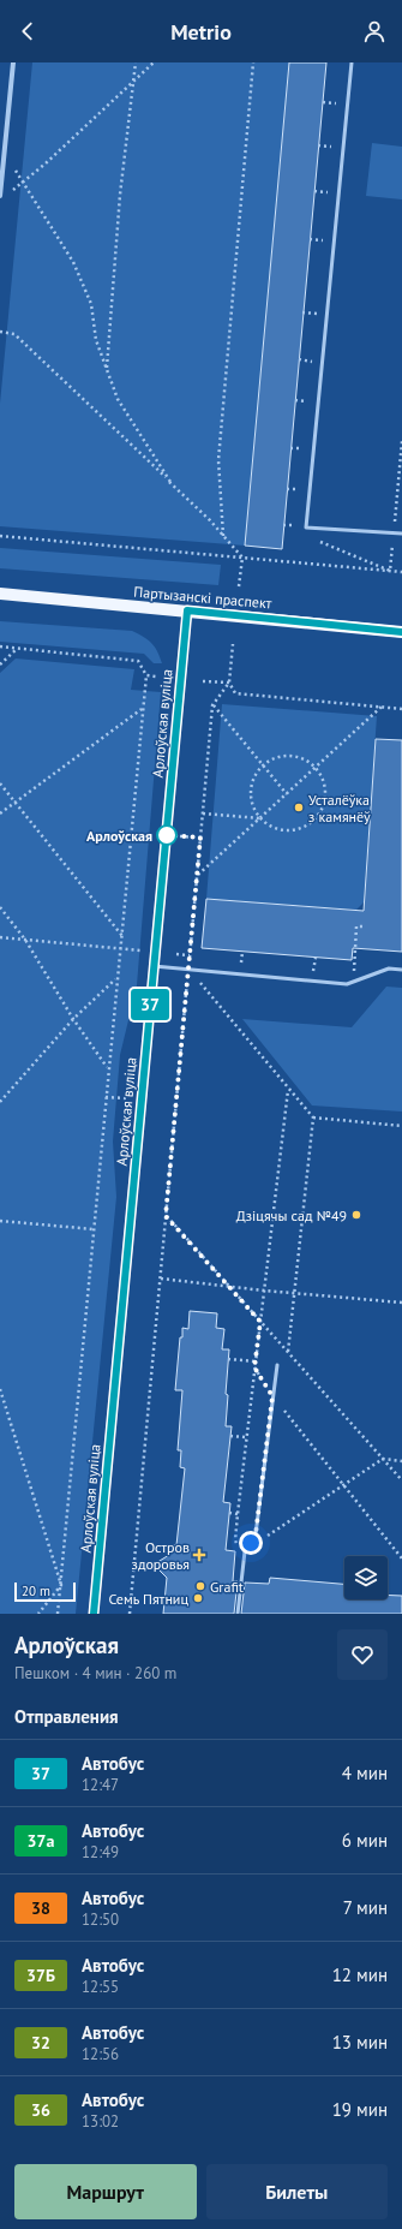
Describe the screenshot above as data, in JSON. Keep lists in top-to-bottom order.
{
  "streets": {
    "main road": ["Партызанскі праспект"],
    "street": ["Арлоўская вуліца"]
  },
  "crossings": [
    ["Партызанскі праспект", "Арлоўская вуліца"]
  ],
  "places": {
    "other": [
      "Усталёўка з камянёў",
      "Арлоўская",
      "Дзіцячы сад №49",
      "Grafit",
      "Семь Пятниц"
    ],
    "health": ["Остров здоровья"]
  },
  "lines": ["bus line 37"],
  "scale_bar": "20 m",
  "page": {
    "header": "Metrio",
    "on_map": "37",
    "scale": "20 m",
    "heading": [
      ["Арлоўская", "Пешком · 4 мин · 260 m"],
      "Отправления"
    ],
    "list": [
      {
        "mark": "37",
        "name": "Автобус",
        "note": "12:47",
        "value": "4 мин"
      },
      {
        "mark": "37а",
        "name": "Автобус",
        "note": "12:49",
        "value": "6 мин"
      },
      {
        "mark": "38",
        "name": "Автобус",
        "note": "12:50",
        "value": "7 мин"
      },
      {
        "mark": "37Б",
        "name": "Автобус",
        "note": "12:55",
        "value": "12 мин"
      },
      {
        "mark": "32",
        "name": "Автобус",
        "note": "12:56",
        "value": "13 мин"
      },
      {
        "mark": "36",
        "name": "Автобус",
        "note": "13:02",
        "value": "19 мин"
      }
    ],
    "buttons": ["Маршрут", "Билеты"]
  }
}
